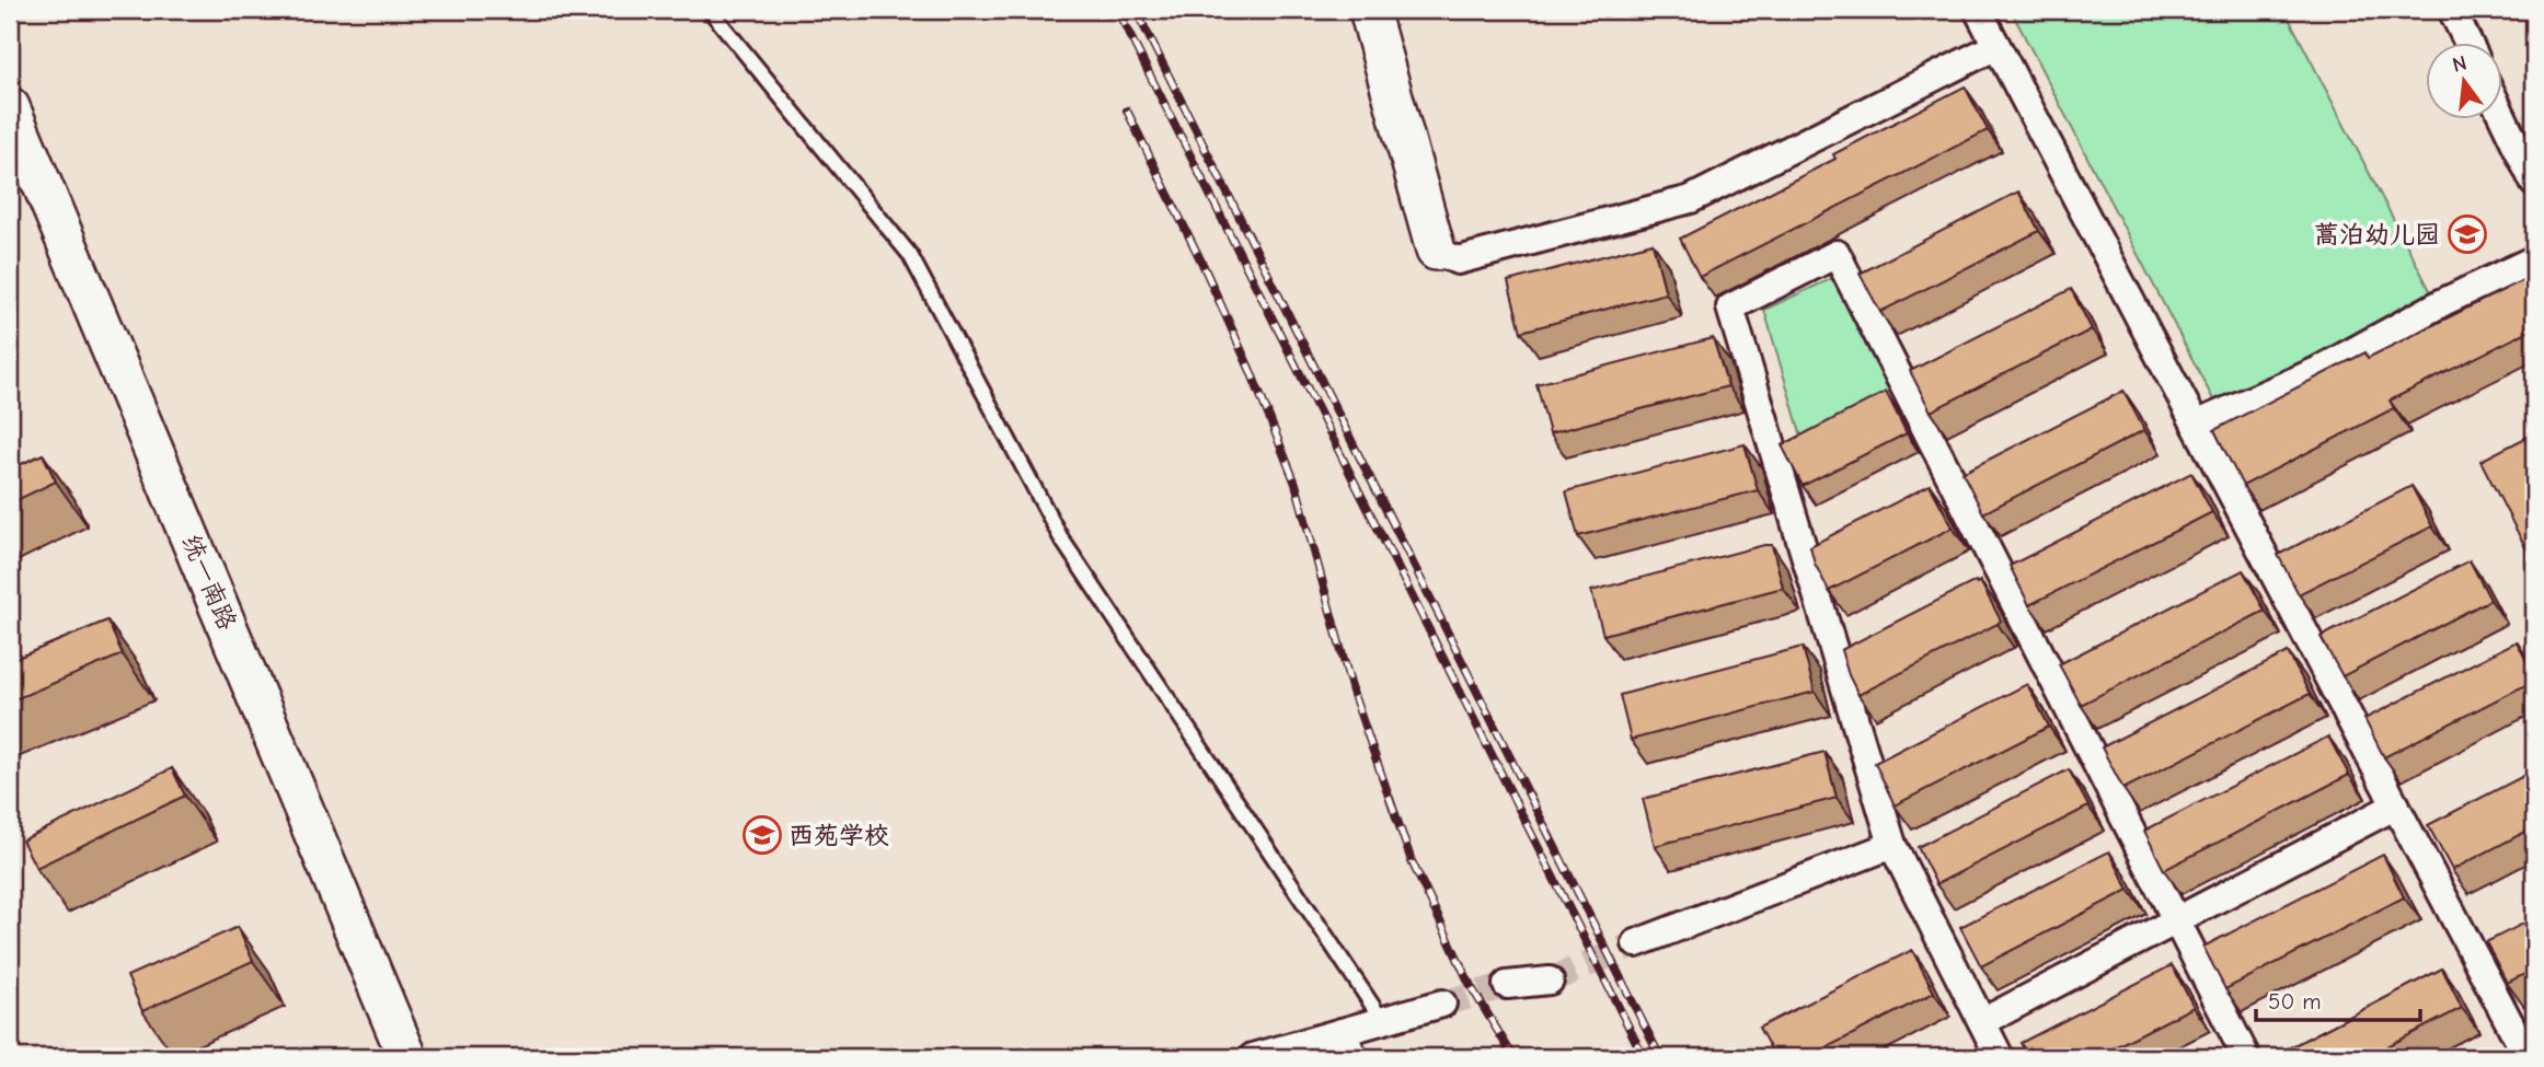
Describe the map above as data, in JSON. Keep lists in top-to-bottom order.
{
  "streets": {
    "street": ["统一南路"]
  },
  "places": {
    "school or university": ["蒿泊幼儿园", "西苑学校"]
  },
  "scale_bar": "50 m",
  "north": "top"
}
